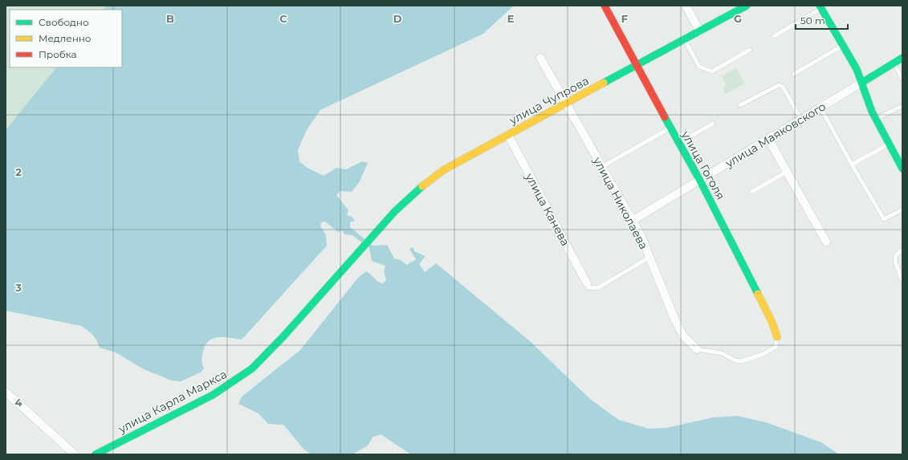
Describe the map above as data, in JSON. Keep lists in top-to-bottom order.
{
  "streets": {
    "street": [
      "улица Чупрова",
      "улица Маяковского",
      "улица Гоголя",
      "улица Николаева",
      "улица Канева",
      "улица Карла Маркса"
    ]
  },
  "crossings": [
    ["улица Чупрова", "улица Гоголя"],
    ["улица Чупрова", "улица Николаева"],
    ["улица Чупрова", "улица Канева"],
    ["улица Чупрова", "улица Карла Маркса"],
    ["улица Маяковского", "улица Гоголя"],
    ["улица Маяковского", "улица Николаева"]
  ],
  "legend": ["Свободно", "Медленно", "Пробка"],
  "scale_bar": "50 m",
  "grid": {
    "columns": [
      "B",
      "C",
      "D",
      "E",
      "F",
      "G"
    ],
    "rows": ["2", "3", "4"]
  }
}
